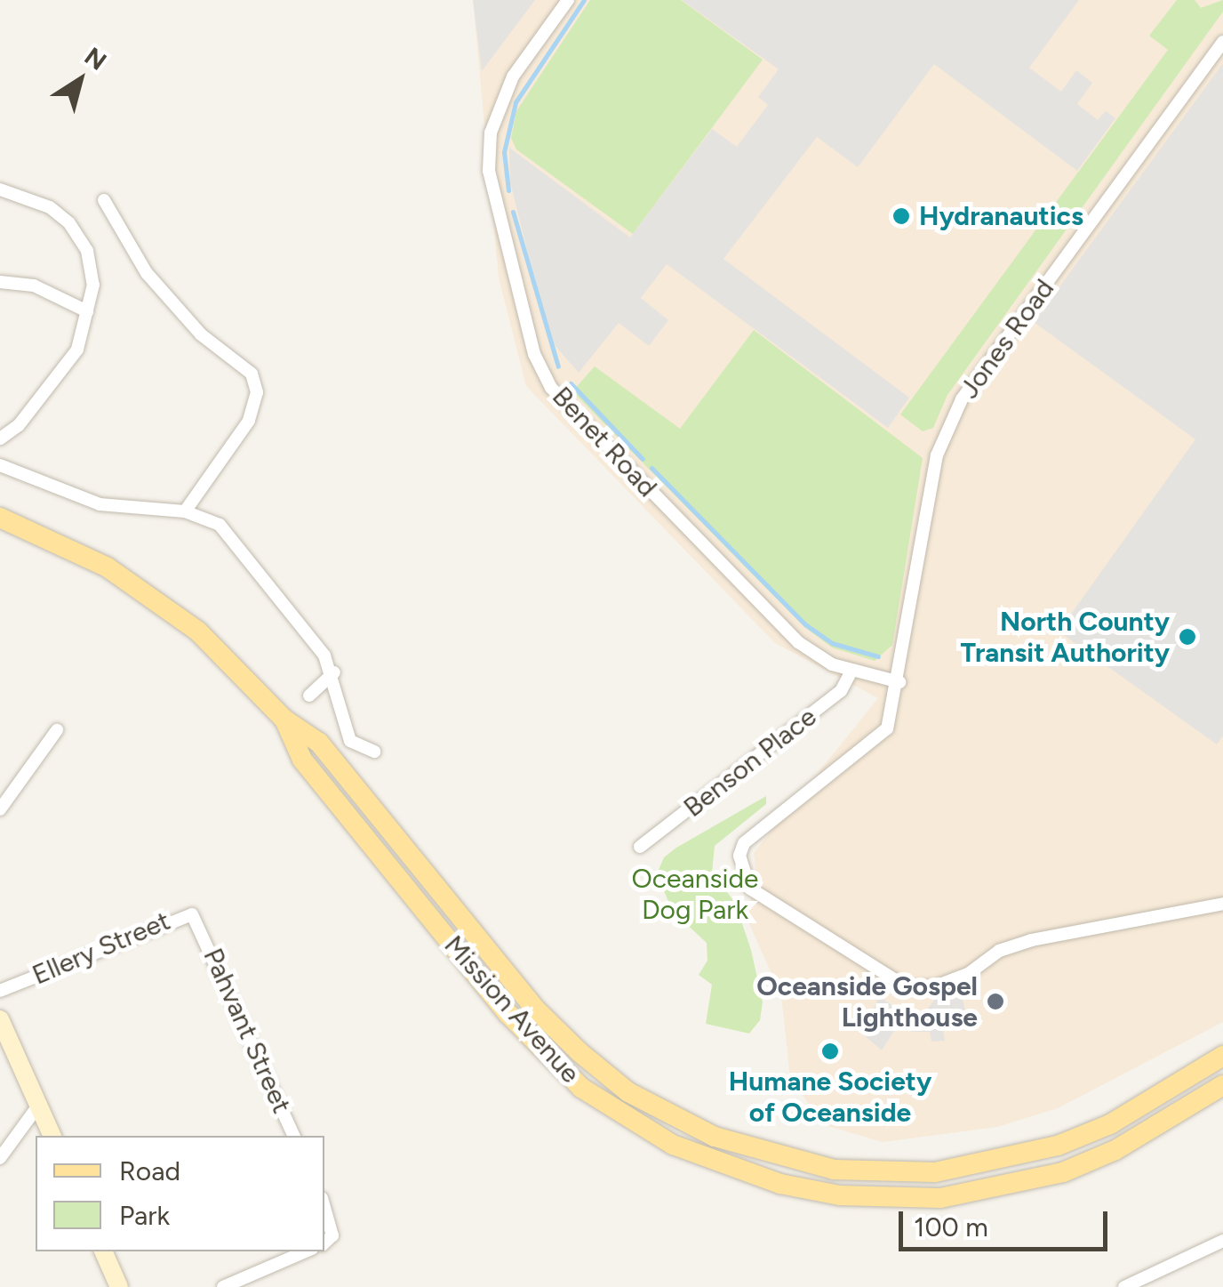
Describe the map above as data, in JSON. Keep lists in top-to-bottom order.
{
  "streets": {
    "main road": ["Mission Avenue"],
    "street": [
      "Jones Road",
      "Benet Road",
      "Benson Place",
      "Ellery Street",
      "Pahvant Street"
    ]
  },
  "crossings": [
    ["Jones Road", "Benet Road"],
    ["Benet Road", "Benson Place"],
    ["Ellery Street", "Pahvant Street"]
  ],
  "parks": ["Oceanside Dog Park"],
  "places": [
    "Hydranautics",
    "North County Transit Authority",
    "Oceanside Gospel Lighthouse",
    "Humane Society of Oceanside"
  ],
  "legend": ["Road", "Park"],
  "scale_bar": "100 m",
  "north": "top right"
}
